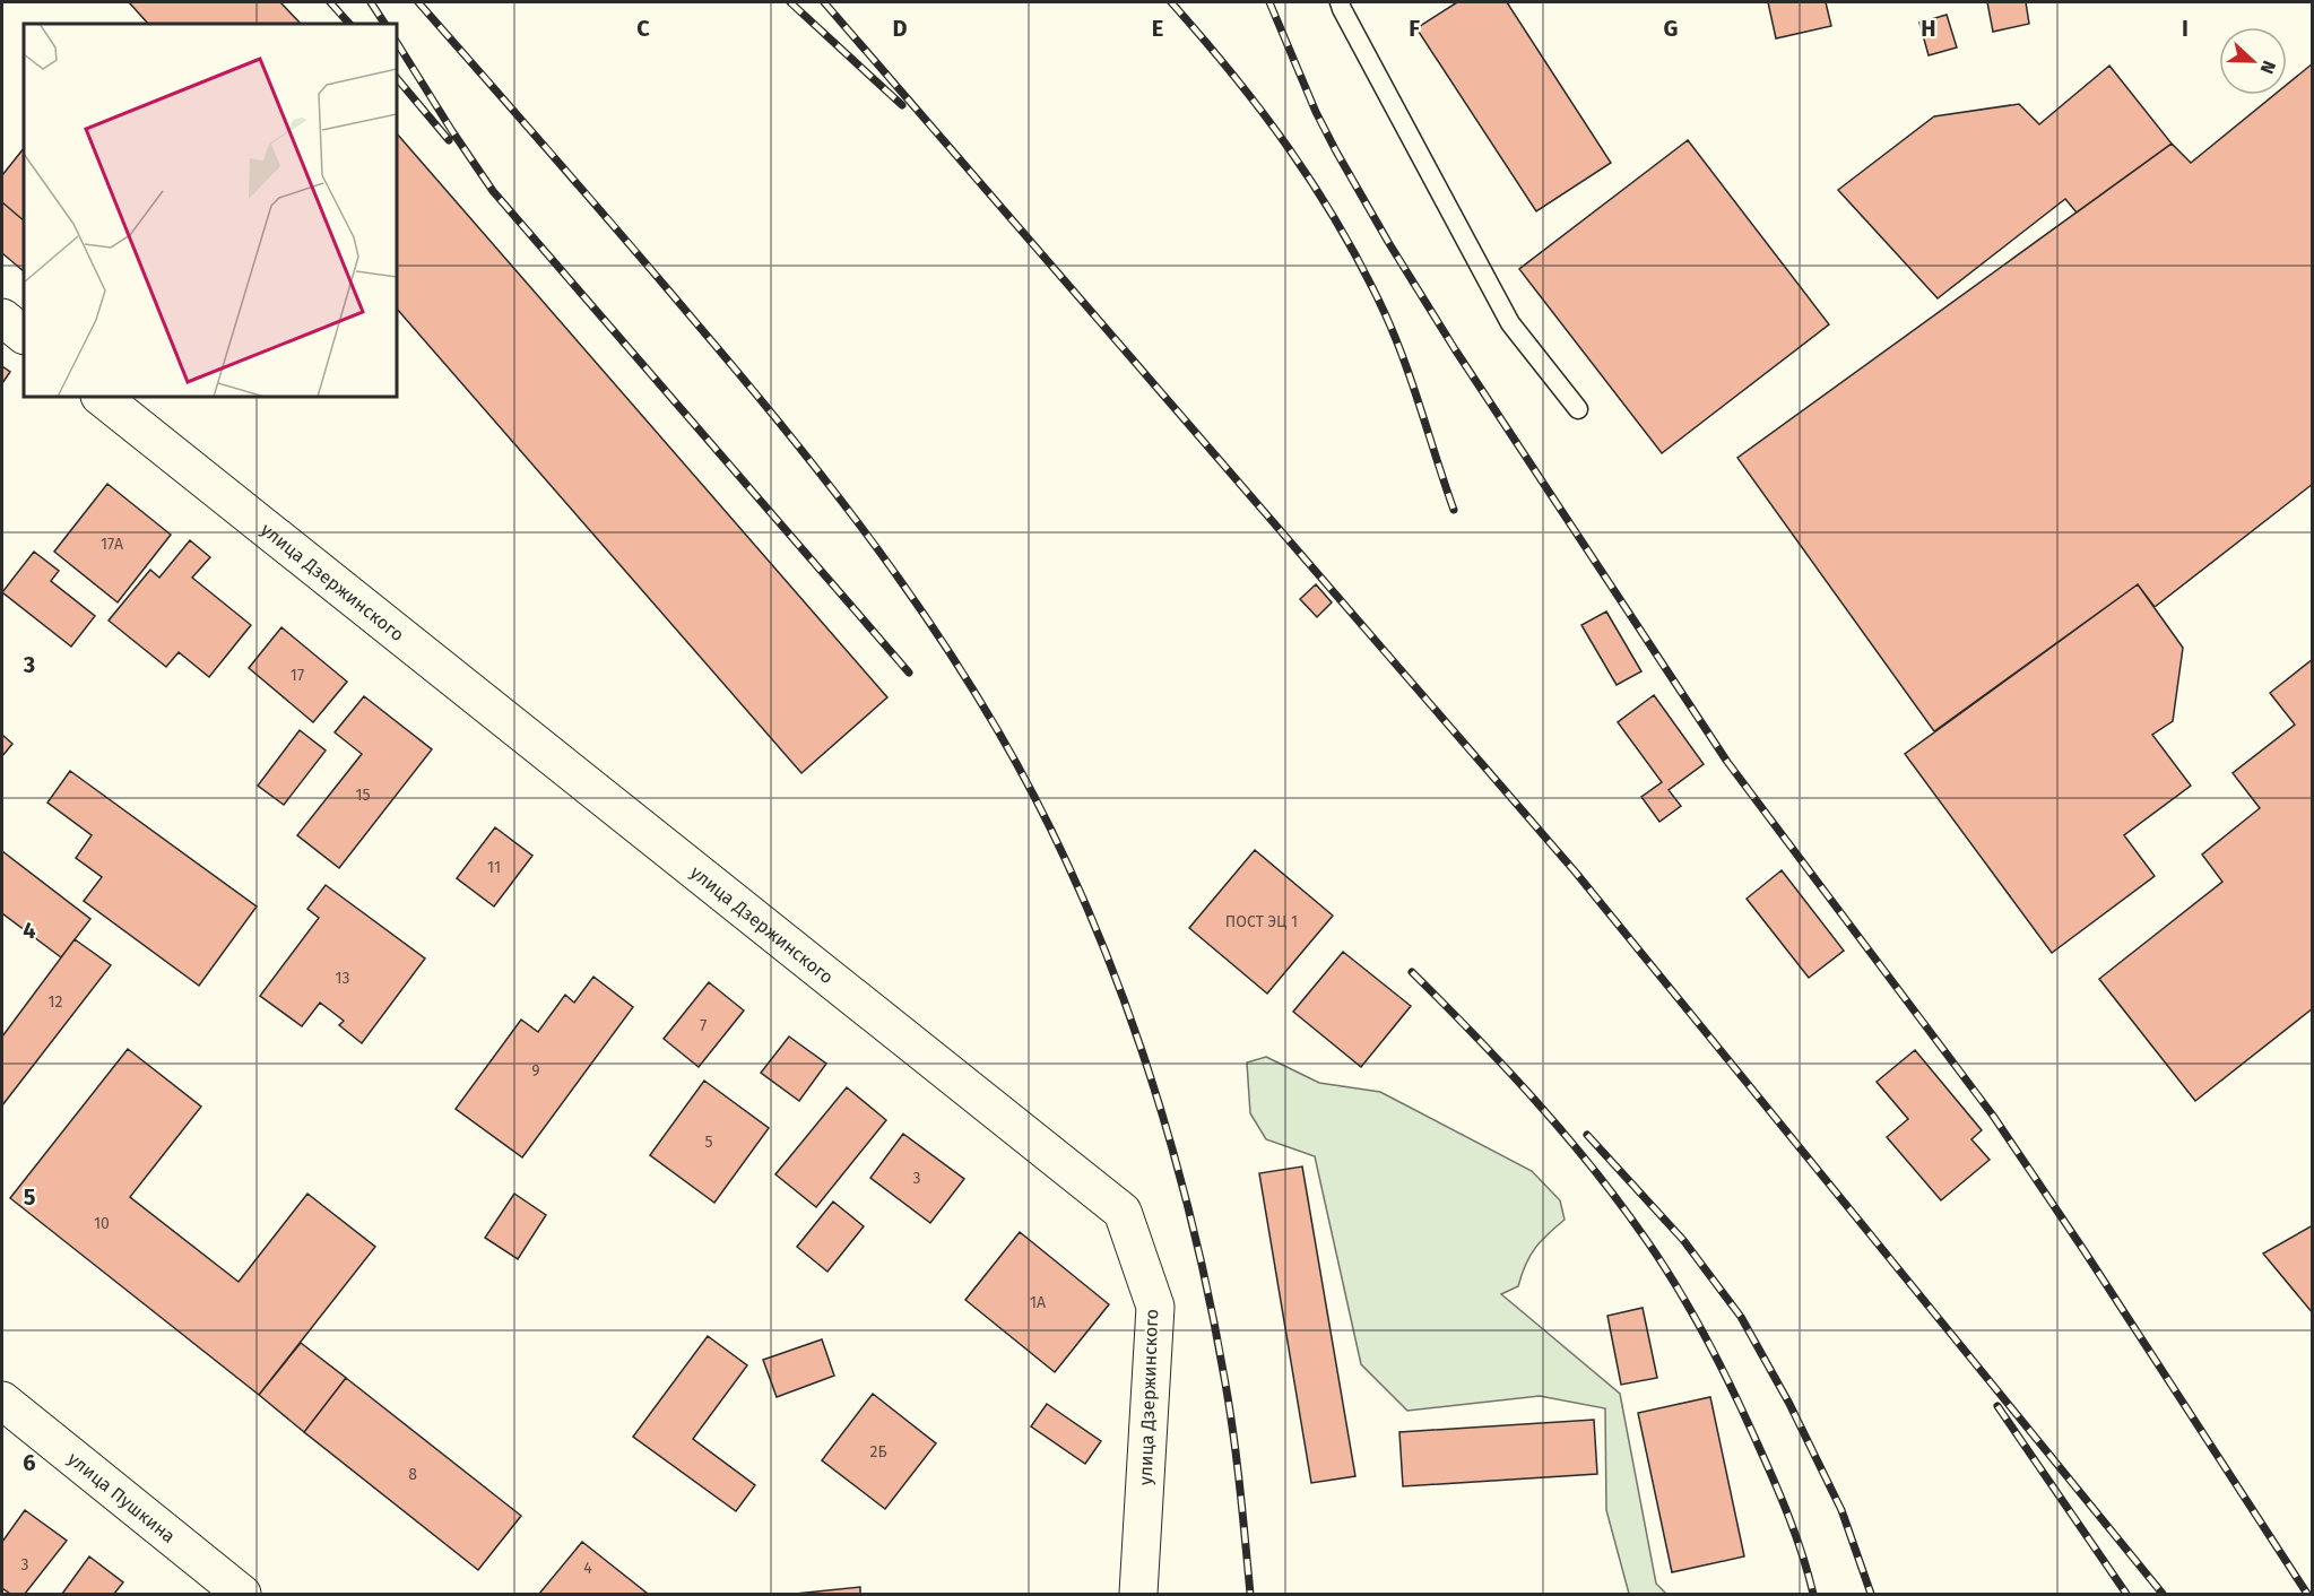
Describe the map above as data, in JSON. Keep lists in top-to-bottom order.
{
  "streets": {
    "street": ["улица Дзержинского", "улица Пушкина"]
  },
  "house_numbers": [
    "17А",
    "17",
    "15",
    "11",
    "ПОСТ ЭЦ 1",
    "13",
    "12",
    "7",
    "9",
    "5",
    "3",
    "10",
    "1А",
    "2Б",
    "8",
    "3",
    "4"
  ],
  "north": "right",
  "grid": {
    "columns": [
      "C",
      "D",
      "E",
      "F",
      "G",
      "H",
      "I"
    ],
    "rows": [
      "3",
      "4",
      "5",
      "6"
    ]
  }
}
